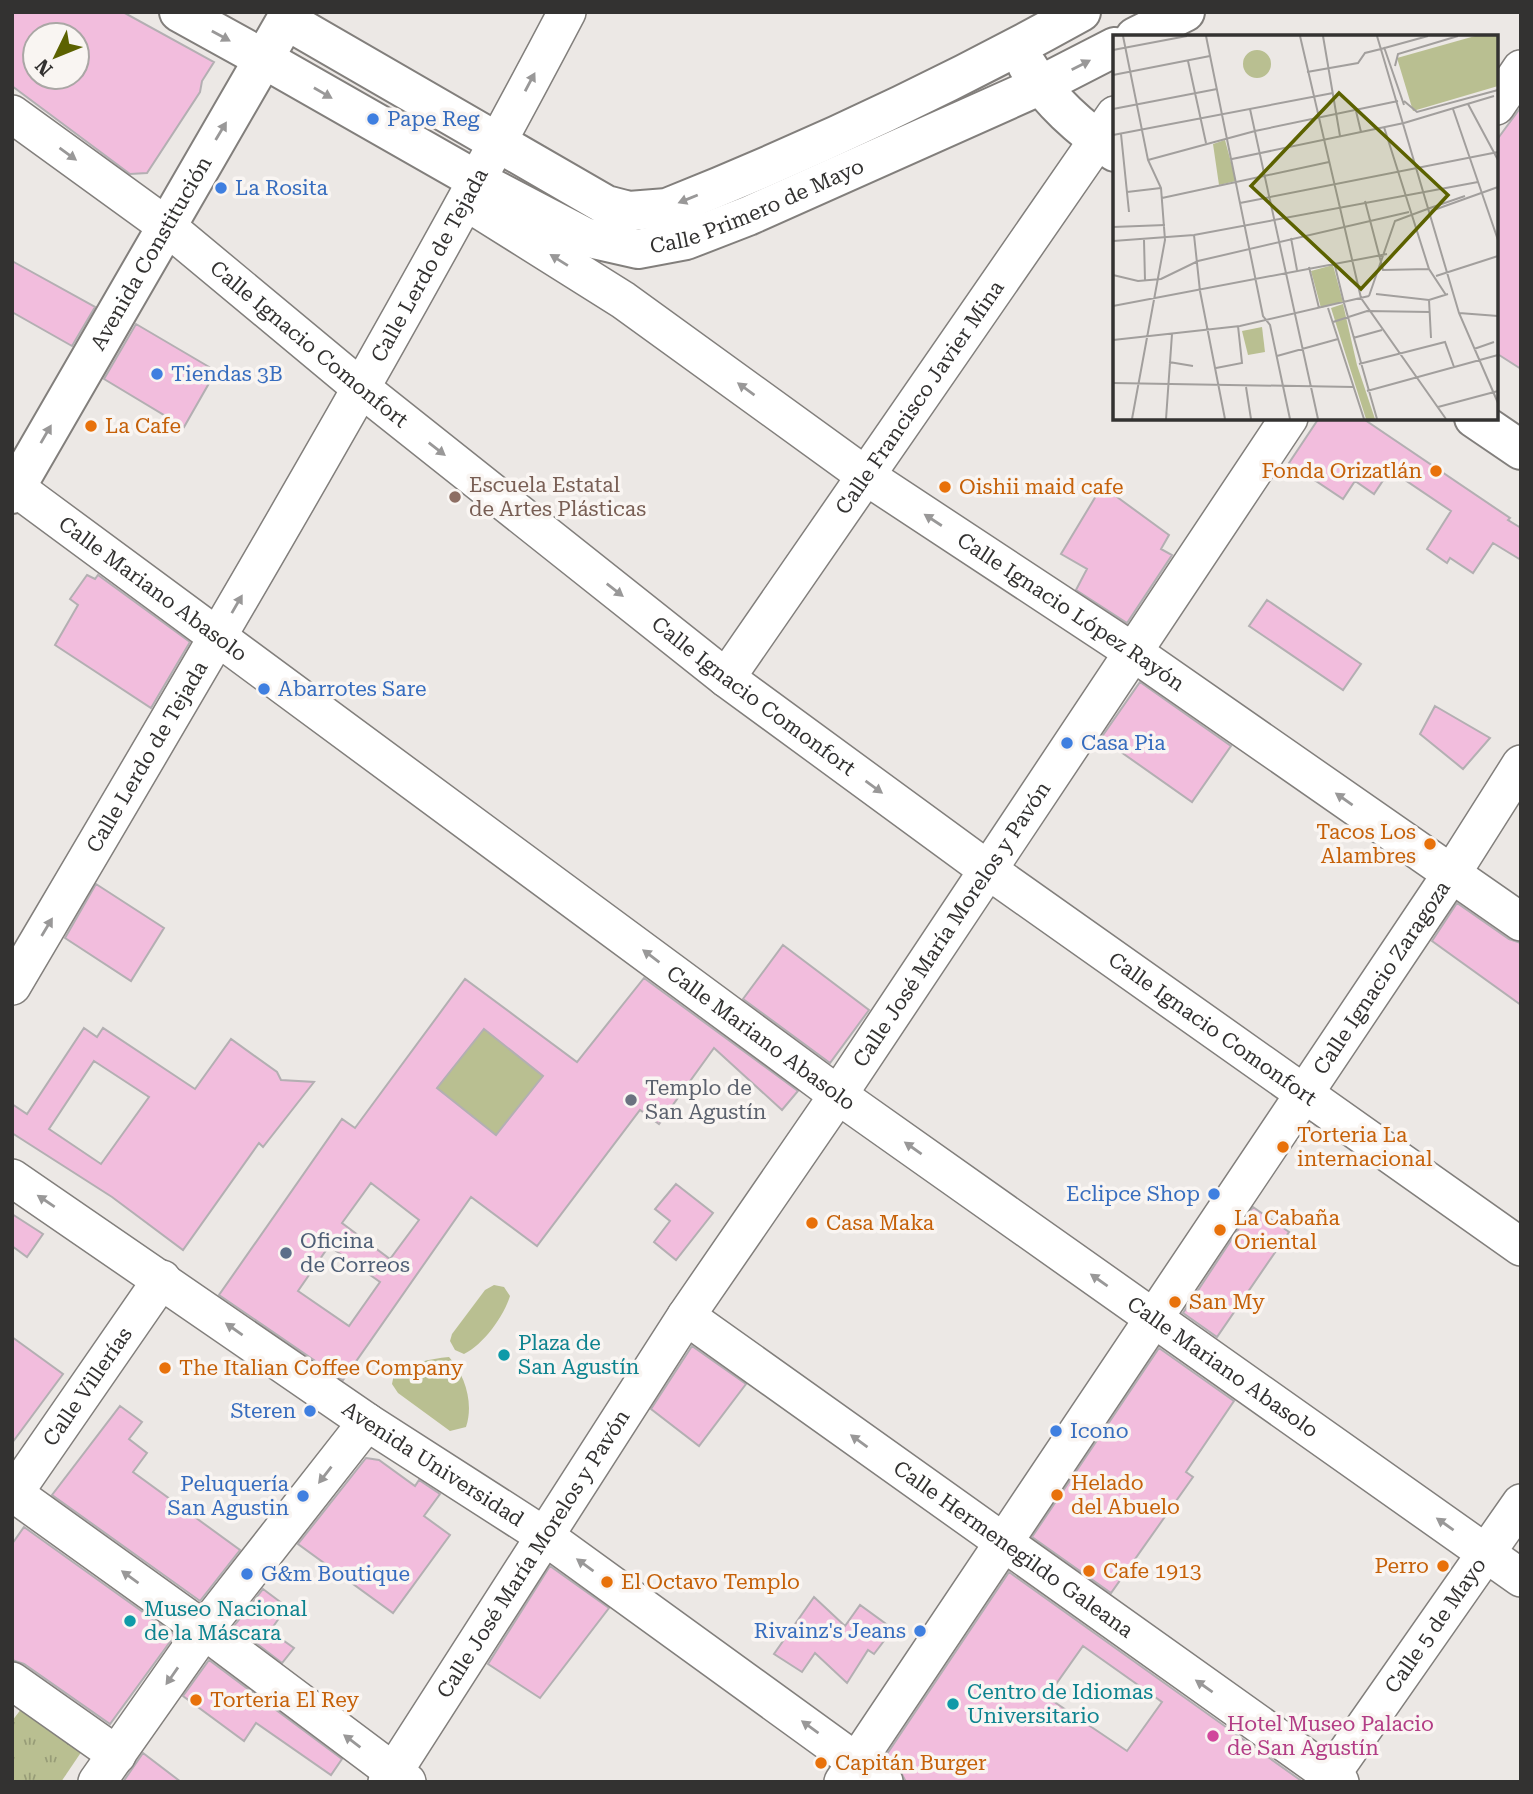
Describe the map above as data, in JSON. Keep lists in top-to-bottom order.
{
  "streets": {
    "main road": ["Calle Primero de Mayo", "Avenida Constitución"],
    "street": [
      "Calle Lerdo de Tejada",
      "Calle Ignacio Comonfort",
      "Calle Francisco Javier Mina",
      "Calle Mariano Abasolo",
      "Calle Ignacio López Rayón",
      "Calle José María Morelos y Pavón",
      "Calle Ignacio Zaragoza",
      "Calle Villerías",
      "Avenida Universidad",
      "Calle Hermenegildo Galeana",
      "Calle 5 de Mayo"
    ]
  },
  "crossings": [
    ["Calle Primero de Mayo", "Avenida Constitución"],
    ["Calle Primero de Mayo", "Calle Lerdo de Tejada"],
    ["Calle Primero de Mayo", "Calle Ignacio López Rayón"],
    ["Avenida Constitución", "Calle Ignacio Comonfort"],
    ["Avenida Constitución", "Calle Mariano Abasolo"],
    ["Calle Lerdo de Tejada", "Calle Ignacio Comonfort"],
    ["Calle Lerdo de Tejada", "Calle Mariano Abasolo"],
    ["Calle Lerdo de Tejada", "Calle Ignacio López Rayón"],
    ["Calle Ignacio Comonfort", "Calle Francisco Javier Mina"],
    ["Calle Ignacio Comonfort", "Calle José María Morelos y Pavón"],
    ["Calle Ignacio Comonfort", "Calle Ignacio Zaragoza"],
    ["Calle Francisco Javier Mina", "Calle Ignacio López Rayón"],
    ["Calle Mariano Abasolo", "Calle José María Morelos y Pavón"],
    ["Calle Mariano Abasolo", "Calle Ignacio Zaragoza"],
    ["Calle Mariano Abasolo", "Calle 5 de Mayo"],
    ["Calle Ignacio López Rayón", "Calle José María Morelos y Pavón"],
    ["Calle Ignacio López Rayón", "Calle Ignacio Zaragoza"],
    ["Calle José María Morelos y Pavón", "Avenida Universidad"],
    ["Calle José María Morelos y Pavón", "Calle Hermenegildo Galeana"],
    ["Calle Ignacio Zaragoza", "Avenida Universidad"],
    ["Calle Ignacio Zaragoza", "Calle Hermenegildo Galeana"],
    ["Calle Villerías", "Avenida Universidad"],
    ["Calle Hermenegildo Galeana", "Calle 5 de Mayo"]
  ],
  "one_way": [
    "Avenida Constitución",
    "Calle Lerdo de Tejada",
    "Calle Ignacio Comonfort",
    "Calle Mariano Abasolo",
    "Calle Ignacio López Rayón",
    "Calle Hermenegildo Galeana"
  ],
  "places": [
    "Pape Reg",
    "La Rosita",
    "Tiendas 3B",
    "La Cafe",
    "Fonda Orizatlán",
    "Oishii maid cafe",
    "Escuela Estatal de Artes Plásticas",
    "Abarrotes Sare",
    "Casa Pia",
    "Tacos Los Alambres",
    "Templo de San Agustín",
    "Torteria La internacional",
    "Eclipce Shop",
    "Casa Maka",
    "La Cabaña Oriental",
    "Oficina de Correos",
    "San My",
    "Plaza de San Agustín",
    "The Italian Coffee Company",
    "Steren",
    "Icono",
    "Helado del Abuelo",
    "Peluquería San Agustin",
    "Perro",
    "Cafe 1913",
    "G&m Boutique",
    "El Octavo Templo",
    "Museo Nacional de la Máscara",
    "Rivainz's Jeans",
    "Torteria El Rey",
    "Centro de Idiomas Universitario",
    "Hotel Museo Palacio de San Agustín",
    "Capitán Burger"
  ],
  "north": "bottom left"
}
